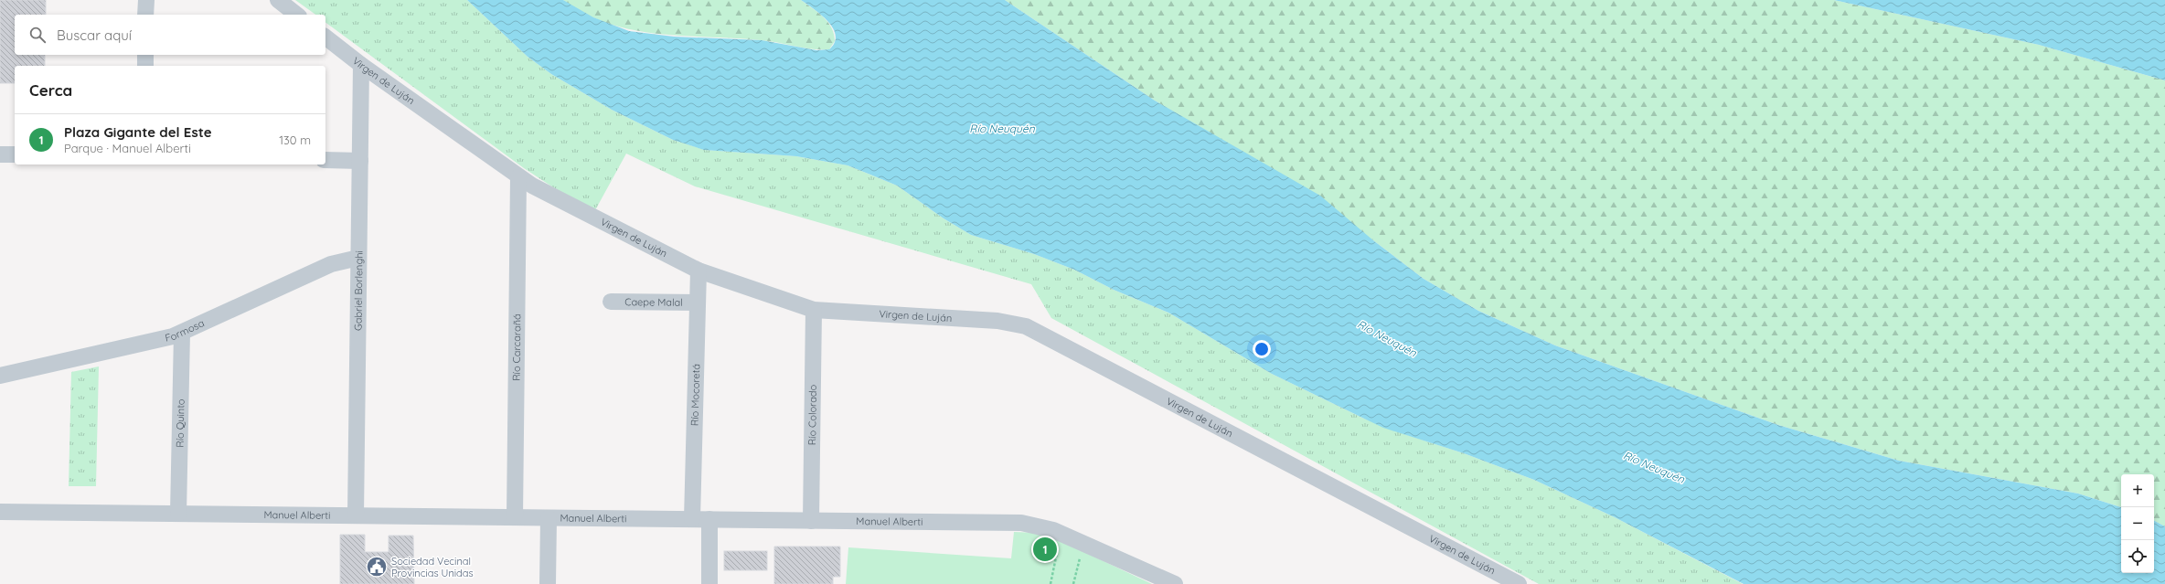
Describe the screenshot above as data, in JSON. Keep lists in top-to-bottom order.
{
  "streets": {
    "street": [
      "Virgen de Luján",
      "Gabriel Borlenghi",
      "Caepe Malal",
      "Formosa",
      "Río Carcarañá",
      "Río Mocoretá",
      "Río Colorado",
      "Río Quinto",
      "Manuel Alberti"
    ]
  },
  "crossings": [
    ["Virgen de Luján", "Gabriel Borlenghi"],
    ["Virgen de Luján", "Río Carcarañá"],
    ["Virgen de Luján", "Río Mocoretá"],
    ["Virgen de Luján", "Río Colorado"],
    ["Gabriel Borlenghi", "Formosa"],
    ["Gabriel Borlenghi", "Manuel Alberti"],
    ["Caepe Malal", "Río Mocoretá"],
    ["Formosa", "Río Quinto"],
    ["Río Carcarañá", "Manuel Alberti"],
    ["Río Mocoretá", "Manuel Alberti"],
    ["Río Colorado", "Manuel Alberti"],
    ["Río Quinto", "Manuel Alberti"]
  ],
  "water": ["Río Neuquén"],
  "places": {
    "public building": ["Sociedad Vecinal Provincias Unidas"]
  },
  "page": {
    "search": "Buscar aquí",
    "heading": "Cerca",
    "list": [
      {
        "mark": "1",
        "name": "Plaza Gigante del Este",
        "note": "Parque · Manuel Alberti",
        "value": "130 m"
      }
    ],
    "map_buttons": ["+", "−"],
    "pins": "1"
  }
}
